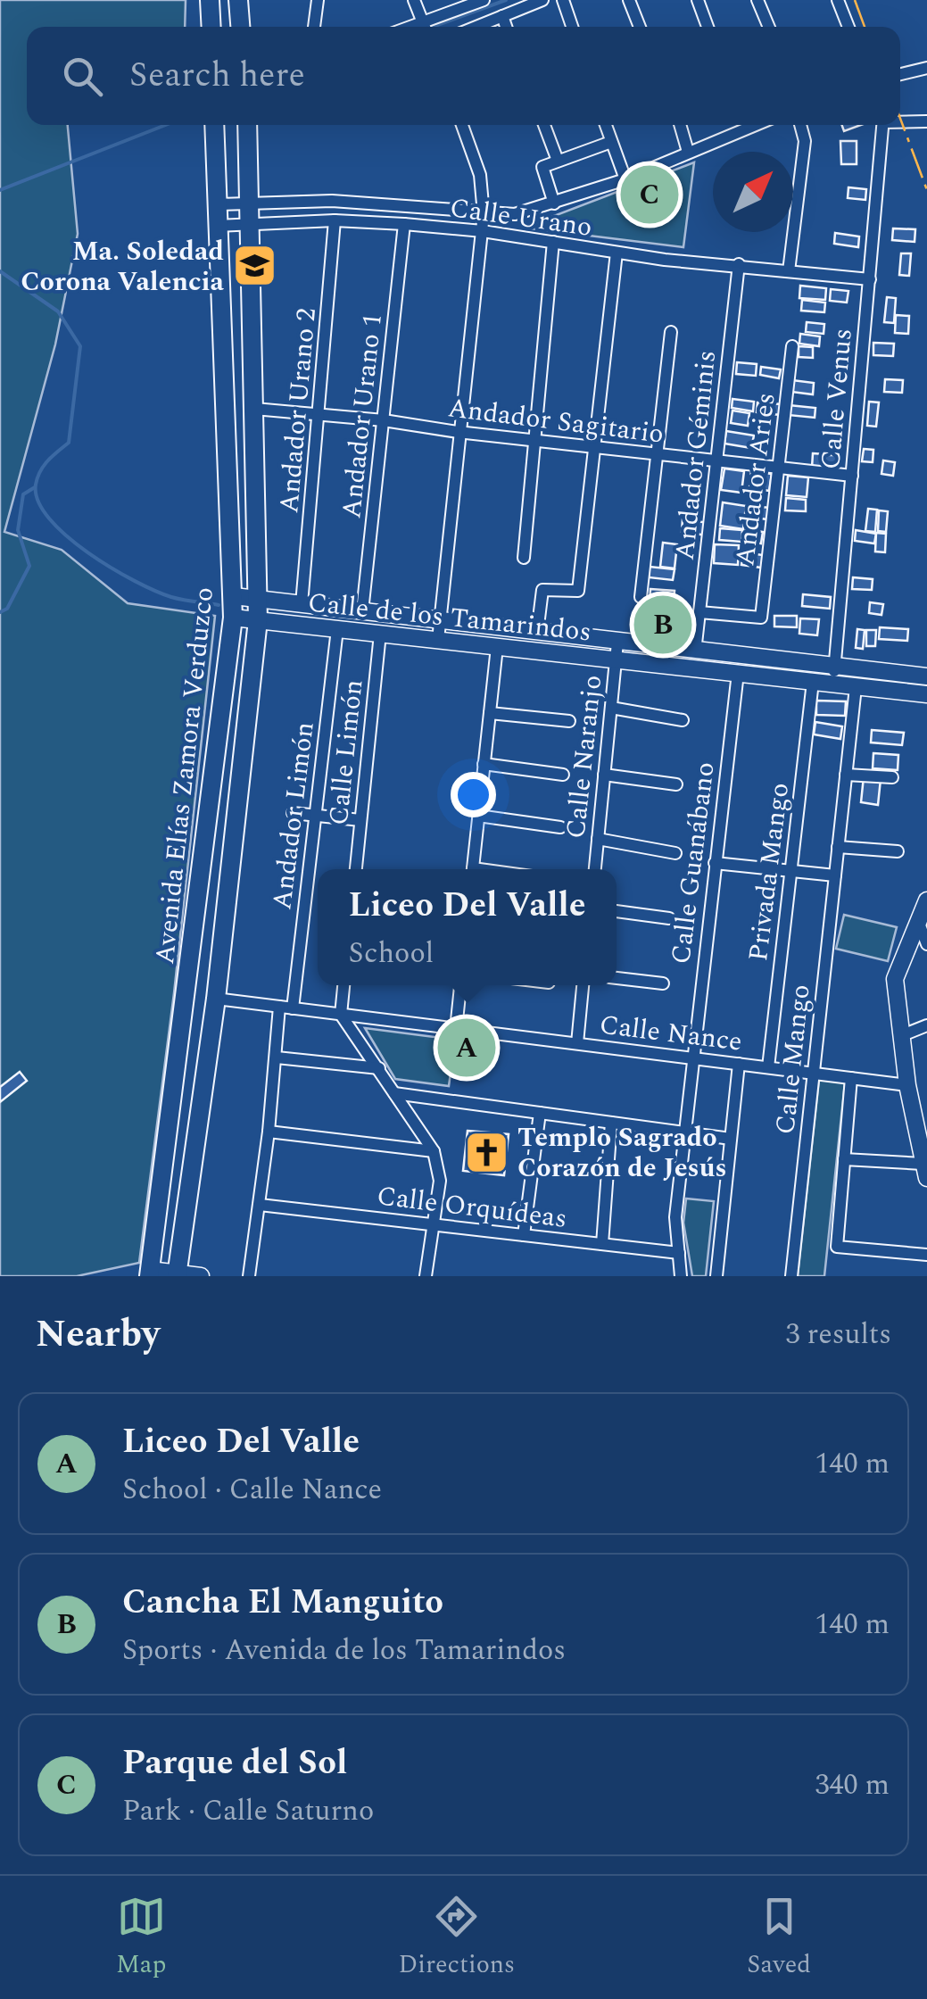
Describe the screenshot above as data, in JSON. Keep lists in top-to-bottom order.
{
  "streets": {
    "main road": ["Avenida Elías Zamora Verduzco"],
    "street": [
      "Calle Urano",
      "Calle Venus",
      "Andador Urano 2",
      "Andador Urano 1",
      "Andador Sagitario",
      "Andador Géminis",
      "Andador Aries",
      "Calle de los Tamarindos",
      "Calle Limón",
      "Calle Naranjo",
      "Andador Limón",
      "Calle Guanábano",
      "Privada Mango",
      "Calle Nance",
      "Calle Mango",
      "Calle Orquídeas"
    ]
  },
  "crossings": [
    ["Calle Urano", "Calle Venus"],
    ["Calle Urano", "Andador Urano 2"],
    ["Calle Urano", "Andador Urano 1"],
    ["Calle Urano", "Andador Géminis"],
    ["Calle Urano", "Avenida Elías Zamora Verduzco"],
    ["Calle Venus", "Andador Sagitario"],
    ["Calle Venus", "Calle de los Tamarindos"],
    ["Andador Urano 2", "Andador Sagitario"],
    ["Andador Urano 1", "Andador Sagitario"],
    ["Andador Sagitario", "Andador Géminis"],
    ["Andador Sagitario", "Andador Aries"],
    ["Andador Sagitario", "Avenida Elías Zamora Verduzco"],
    ["Andador Géminis", "Andador Aries"],
    ["Calle de los Tamarindos", "Calle Limón"],
    ["Calle de los Tamarindos", "Calle Naranjo"],
    ["Calle de los Tamarindos", "Avenida Elías Zamora Verduzco"],
    ["Calle de los Tamarindos", "Andador Limón"],
    ["Calle de los Tamarindos", "Calle Guanábano"],
    ["Calle de los Tamarindos", "Privada Mango"],
    ["Calle de los Tamarindos", "Calle Mango"],
    ["Avenida Elías Zamora Verduzco", "Calle Nance"],
    ["Andador Limón", "Calle Nance"],
    ["Calle Guanábano", "Calle Nance"],
    ["Privada Mango", "Calle Nance"],
    ["Calle Nance", "Calle Mango"]
  ],
  "places": {
    "school or university": ["Ma. Soledad Corona Valencia"],
    "church": ["Templo Sagrado Corazón de Jesús"]
  },
  "north": "top right",
  "page": {
    "search": "Search here",
    "pins": ["C", "B", "A"],
    "popup": ["Liceo Del Valle", "School"],
    "heading": ["Nearby", "3 results"],
    "list": [
      {
        "mark": "A",
        "name": "Liceo Del Valle",
        "note": "School · Calle Nance",
        "value": "140 m"
      },
      {
        "mark": "B",
        "name": "Cancha El Manguito",
        "note": "Sports · Avenida de los Tamarindos",
        "value": "140 m"
      },
      {
        "mark": "C",
        "name": "Parque del Sol",
        "note": "Park · Calle Saturno",
        "value": "340 m"
      }
    ],
    "nav": ["Map", "Directions", "Saved"]
  }
}
